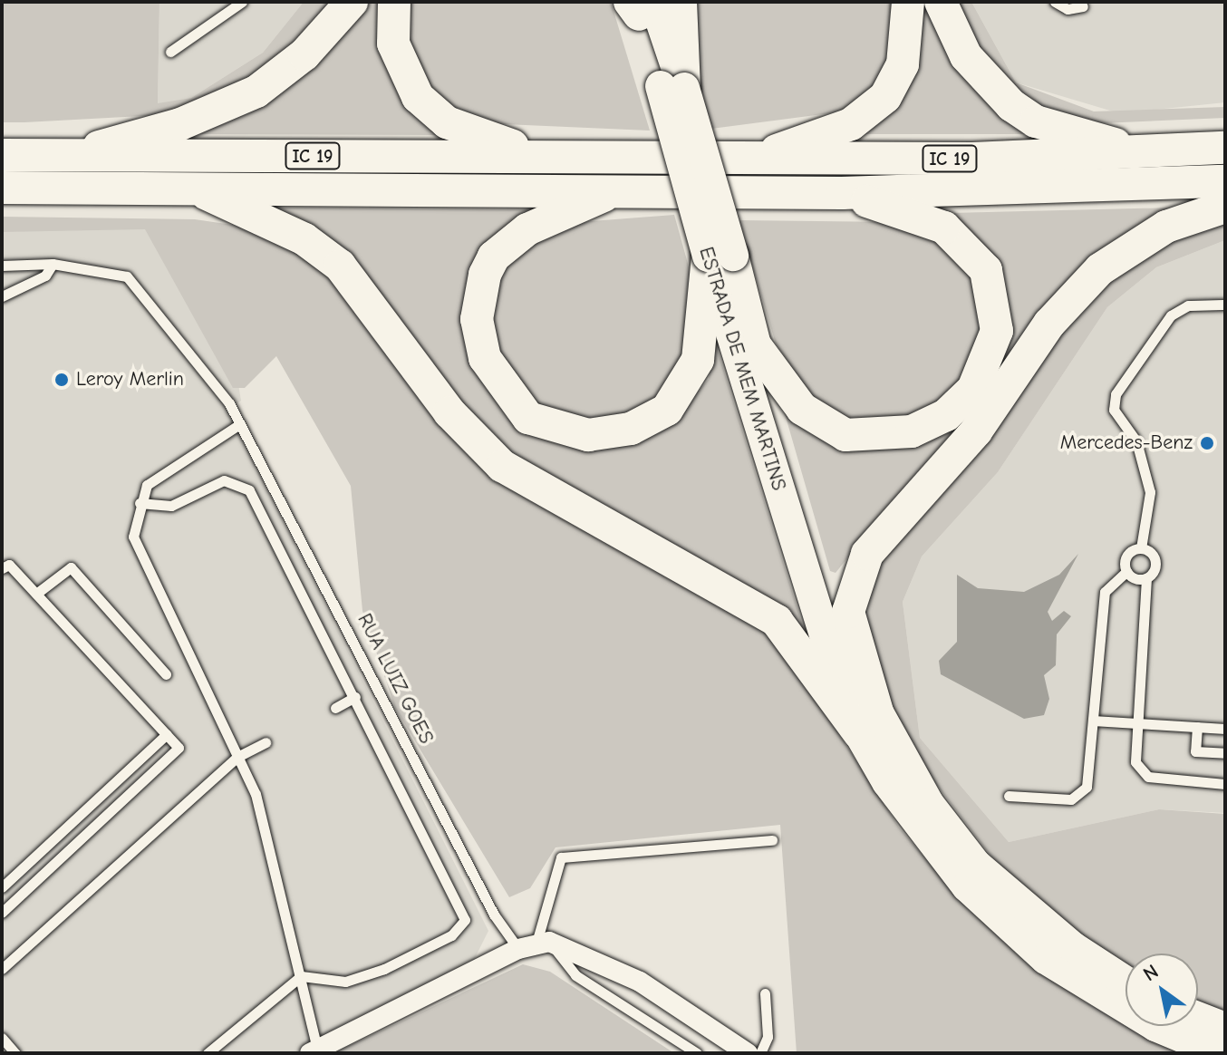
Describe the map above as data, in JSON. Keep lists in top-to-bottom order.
{
  "streets": {
    "highway": ["IC 19"],
    "main road": ["ESTRADA DE MEM MARTINS"],
    "lane": ["RUA LUIZ GOES"]
  },
  "places": ["Leroy Merlin", "Mercedes-Benz"],
  "north": "top left"
}
